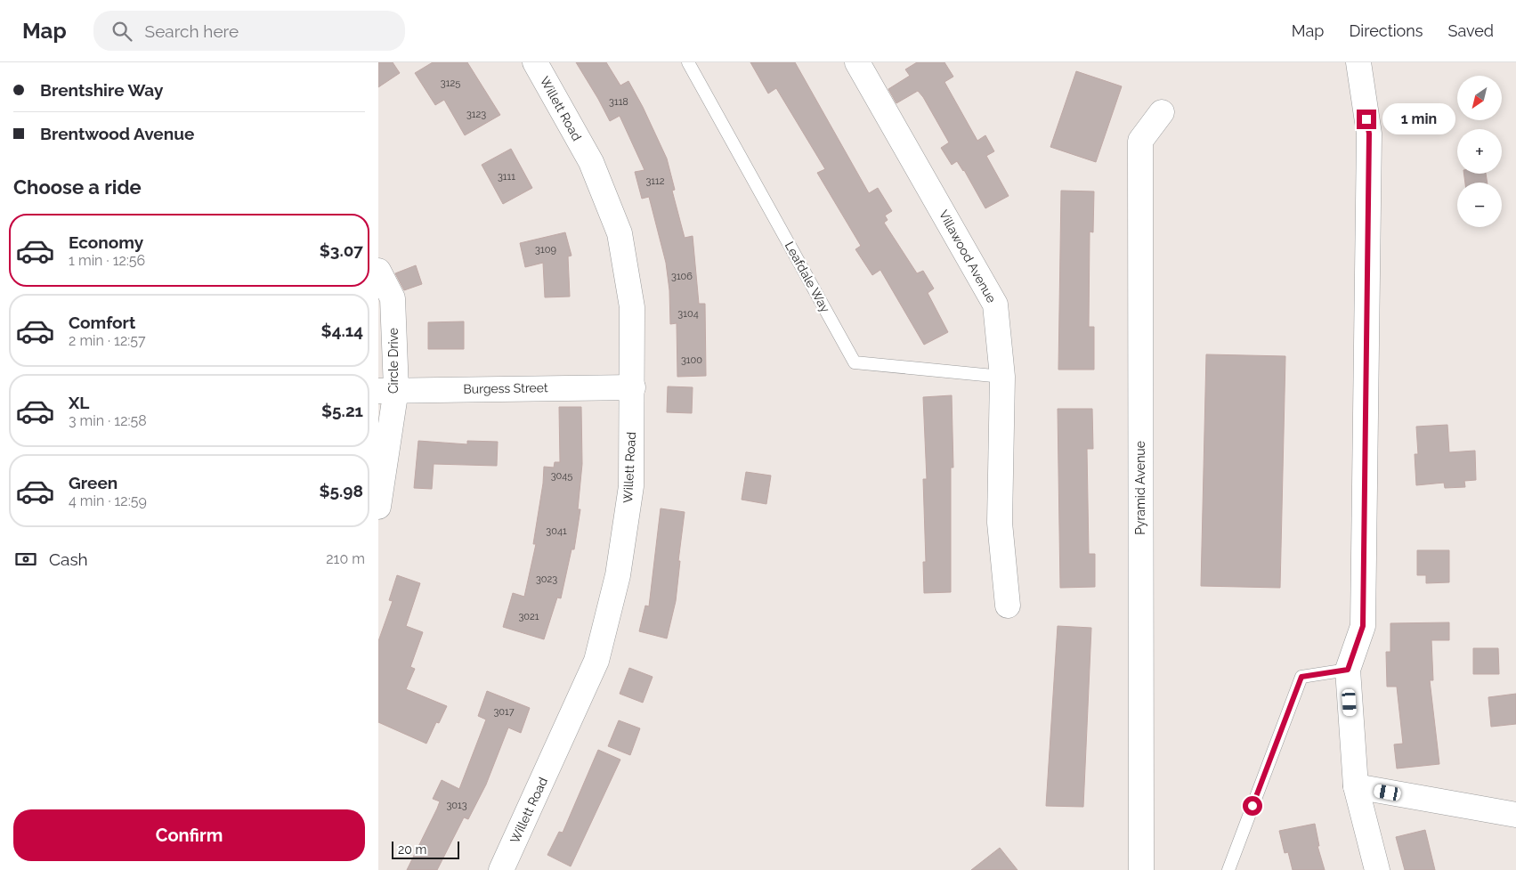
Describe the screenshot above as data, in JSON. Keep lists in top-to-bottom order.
{
  "streets": {
    "street": [
      "Willett Road",
      "Villawood Avenue",
      "Circle Drive",
      "Burgess Street",
      "Pyramid Avenue"
    ],
    "lane": ["Leafdale Way"]
  },
  "crossings": [
    ["Willett Road", "Burgess Street"],
    ["Villawood Avenue", "Leafdale Way"],
    ["Circle Drive", "Burgess Street"]
  ],
  "house_numbers": [
    "3125",
    "3118",
    "3123",
    "3111",
    "3112",
    "3109",
    "3106",
    "3104",
    "3100",
    "3045",
    "3041",
    "3023",
    "3021",
    "3017",
    "3013"
  ],
  "scale_bar": "20 m",
  "north": "bottom left",
  "page": {
    "header": "Map",
    "search": "Search here",
    "nav": ["Map", "Directions", "Saved"],
    "banner": ["Brentshire Way", "Brentwood Avenue"],
    "map_buttons": ["+", "−"],
    "bubble": "1 min",
    "heading": "Choose a ride",
    "list": [
      {
        "name": "Economy",
        "note": "1 min · 12:56",
        "value": "$3.07"
      },
      {
        "name": "Comfort",
        "note": "2 min · 12:57",
        "value": "$4.14"
      },
      {
        "name": "XL",
        "note": "3 min · 12:58",
        "value": "$5.21"
      },
      {
        "name": "Green",
        "note": "4 min · 12:59",
        "value": "$5.98"
      }
    ],
    "pay": ["Cash", "210 m"],
    "buttons": "Confirm",
    "scale": "20 m"
  }
}
